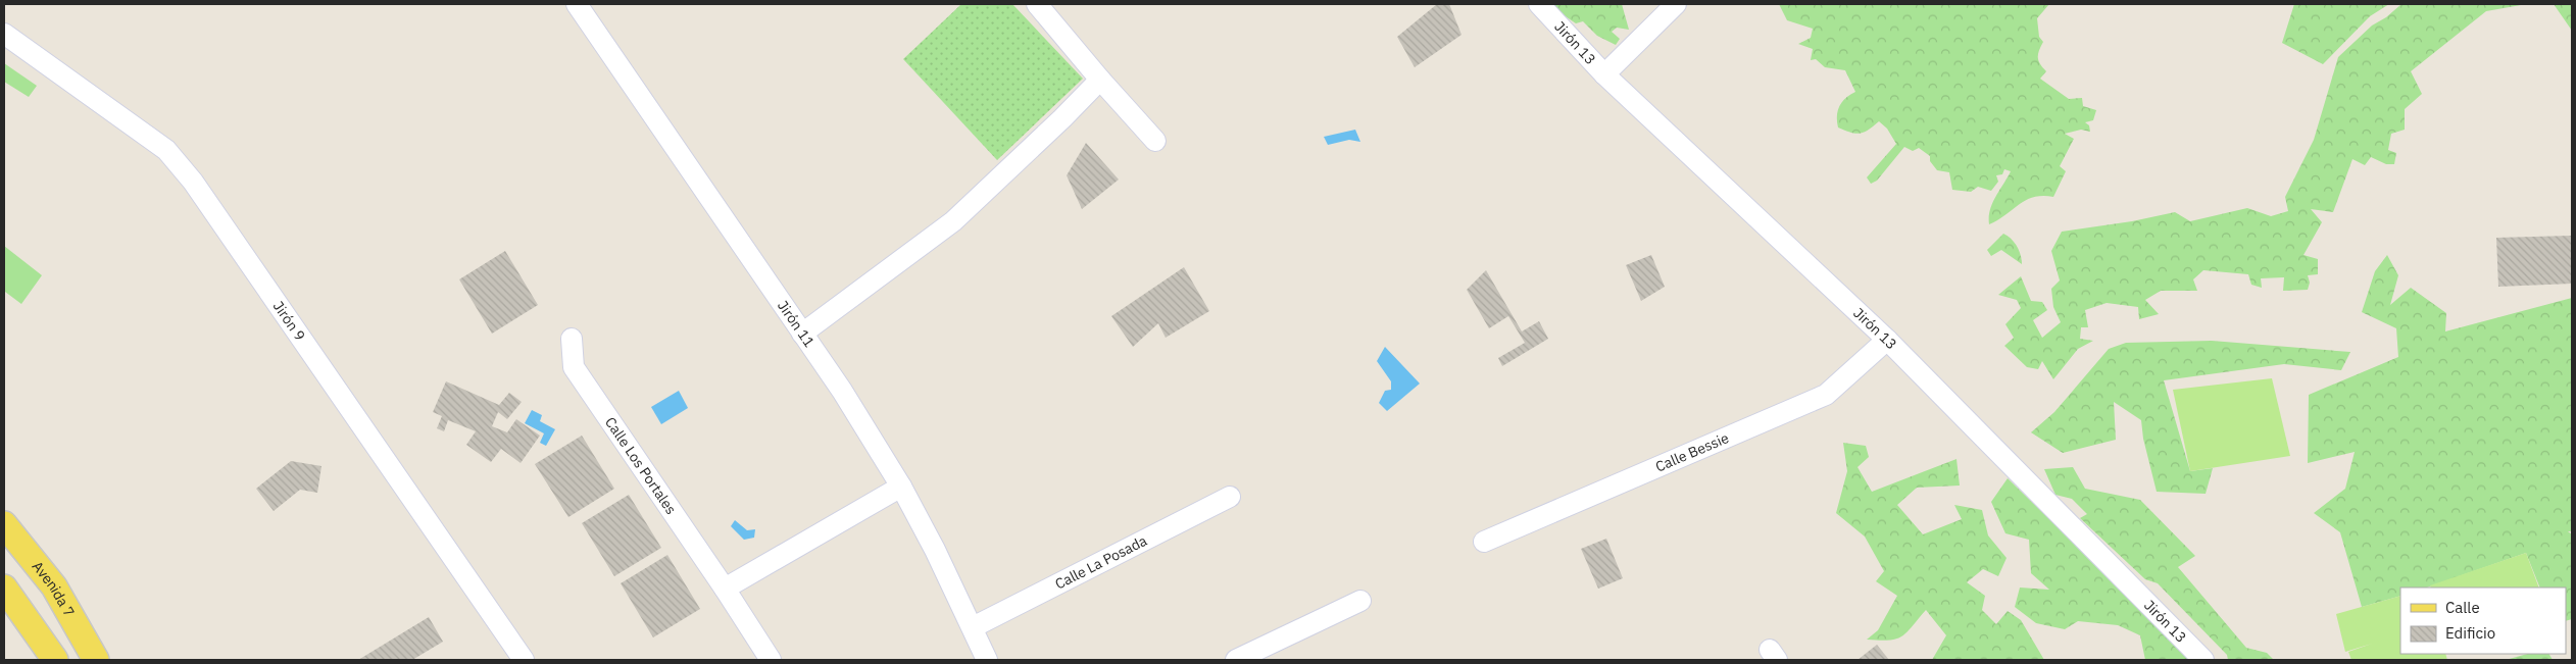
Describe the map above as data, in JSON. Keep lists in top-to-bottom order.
{
  "streets": {
    "main road": ["Avenida 7"],
    "street": [
      "Jirón 13",
      "Jirón 9",
      "Jirón 11",
      "Calle Bessie",
      "Calle Los Portales",
      "Calle La Posada"
    ]
  },
  "crossings": [
    ["Jirón 13", "Calle Bessie"],
    ["Jirón 11", "Calle La Posada"]
  ],
  "legend": ["Calle", "Edificio"]
}
